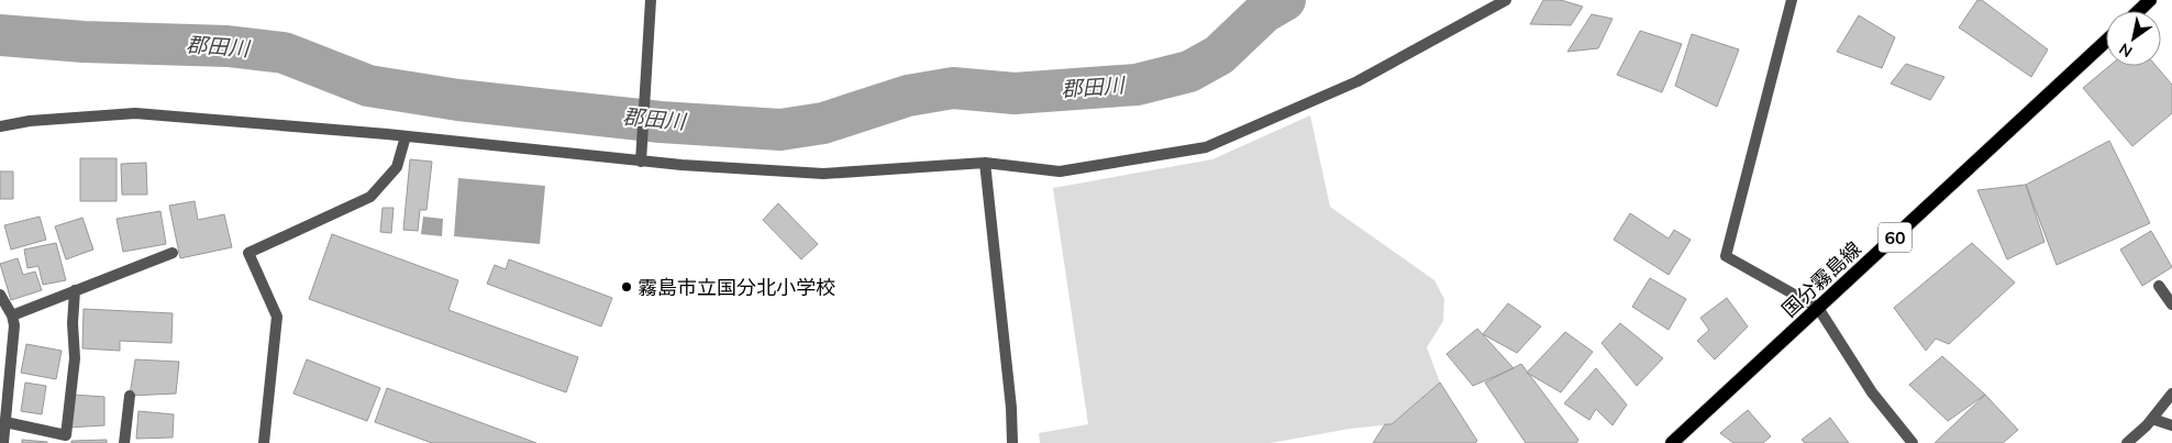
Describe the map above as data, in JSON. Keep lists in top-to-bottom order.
{
  "streets": {
    "main road": ["60", "国分霧島線"]
  },
  "water": ["郡田川"],
  "places": ["霧島市立国分北小学校"],
  "north": "bottom left"
}
